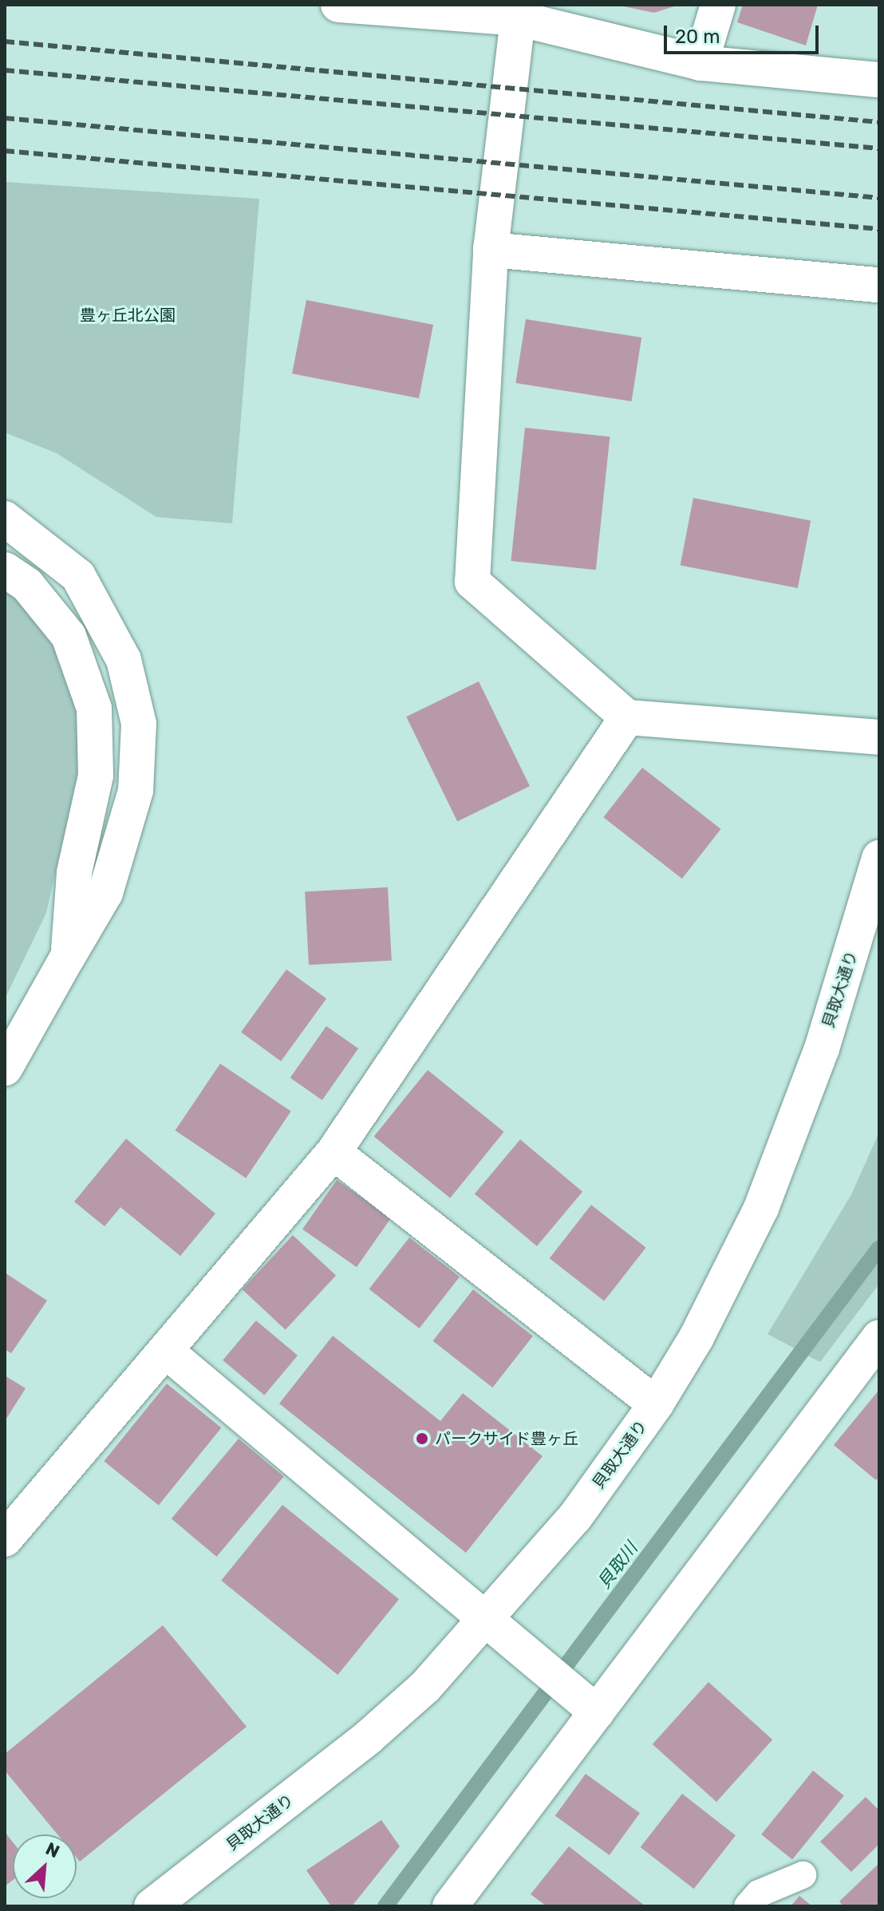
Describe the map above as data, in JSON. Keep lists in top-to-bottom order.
{
  "streets": {
    "street": ["貝取大通り"]
  },
  "water": ["貝取川"],
  "parks": ["豊ヶ丘北公園"],
  "places": ["パークサイド豊ヶ丘"],
  "scale_bar": "20 m",
  "north": "top right"
}
